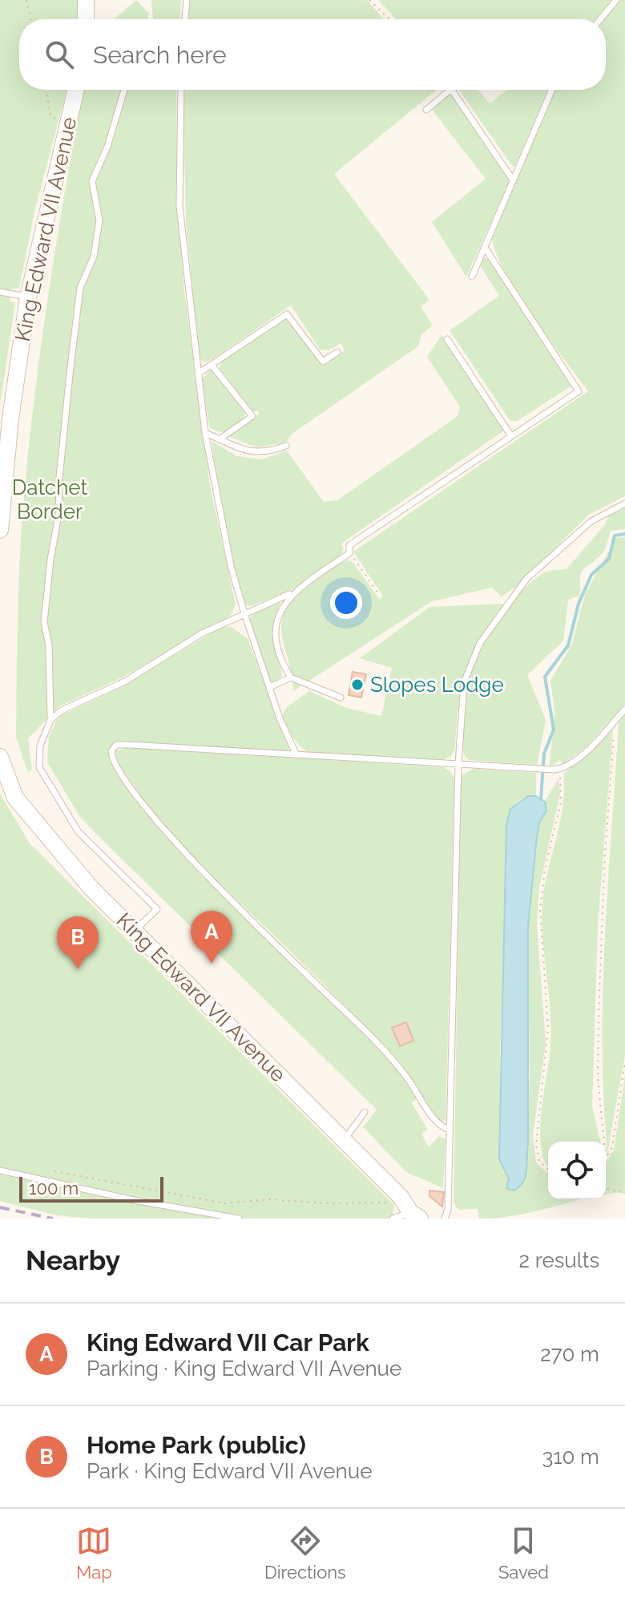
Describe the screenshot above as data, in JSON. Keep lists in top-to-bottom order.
{
  "streets": {
    "main road": ["King Edward VII Avenue"]
  },
  "parks": ["Datchet Border"],
  "places": ["Slopes Lodge"],
  "scale_bar": "100 m",
  "page": {
    "search": "Search here",
    "pins": ["A", "B"],
    "scale": "100 m",
    "heading": ["Nearby", "2 results"],
    "list": [
      {
        "mark": "A",
        "name": "King Edward VII Car Park",
        "note": "Parking · King Edward VII Avenue",
        "value": "270 m"
      },
      {
        "mark": "B",
        "name": "Home Park (public)",
        "note": "Park · King Edward VII Avenue",
        "value": "310 m"
      }
    ],
    "nav": ["Map", "Directions", "Saved"]
  }
}
